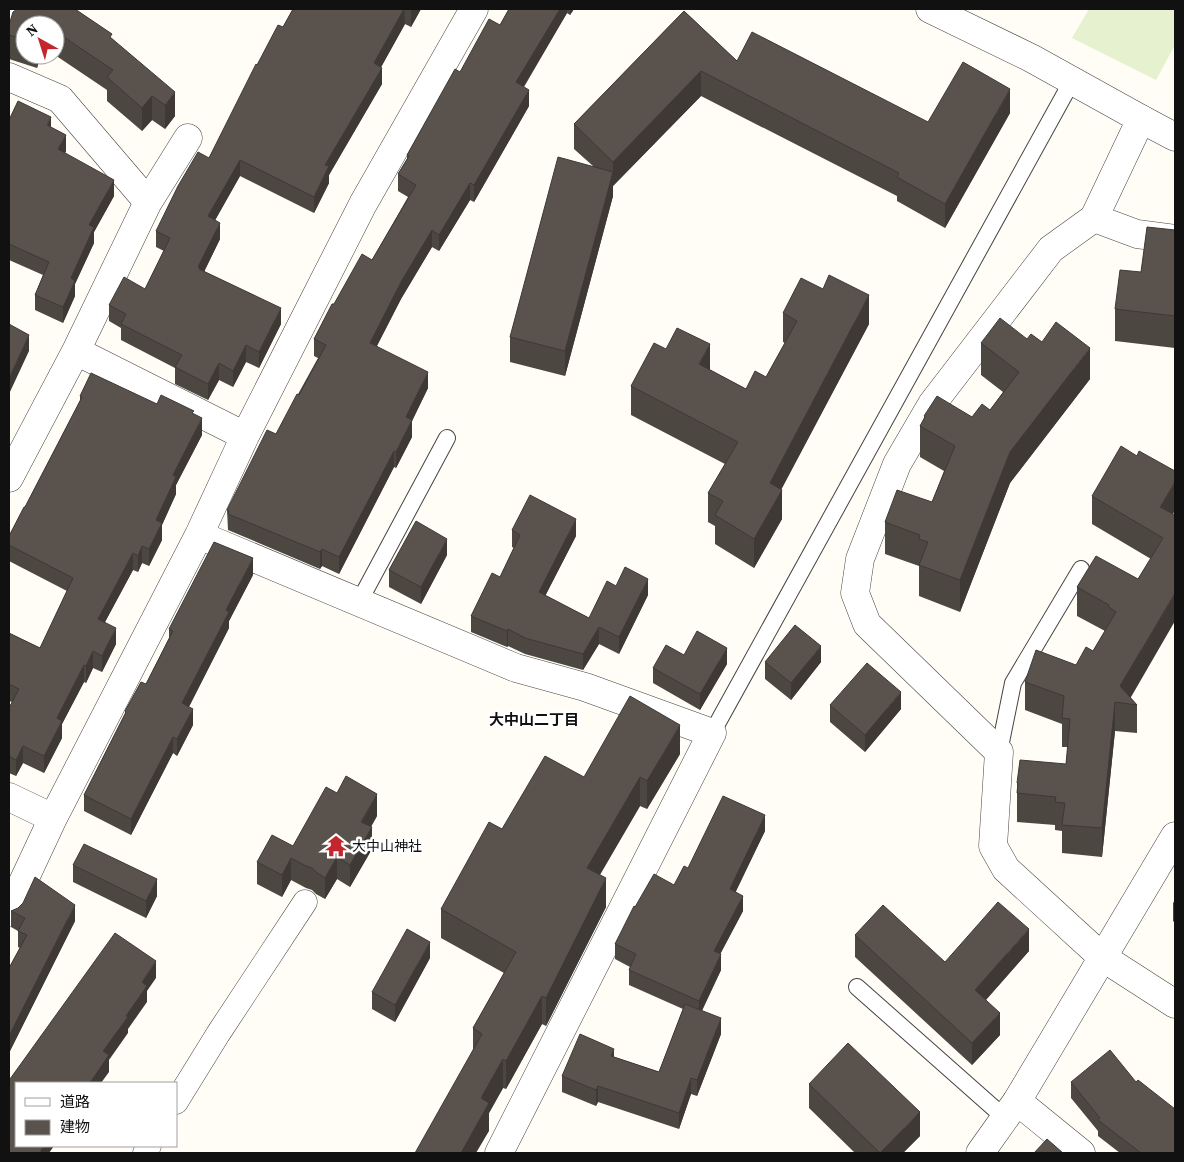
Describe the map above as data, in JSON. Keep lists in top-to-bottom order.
{
  "districts": ["大中山二丁目"],
  "places": {
    "temple": ["大中山神社"]
  },
  "legend": ["道路", "建物"],
  "north": "top left"
}
